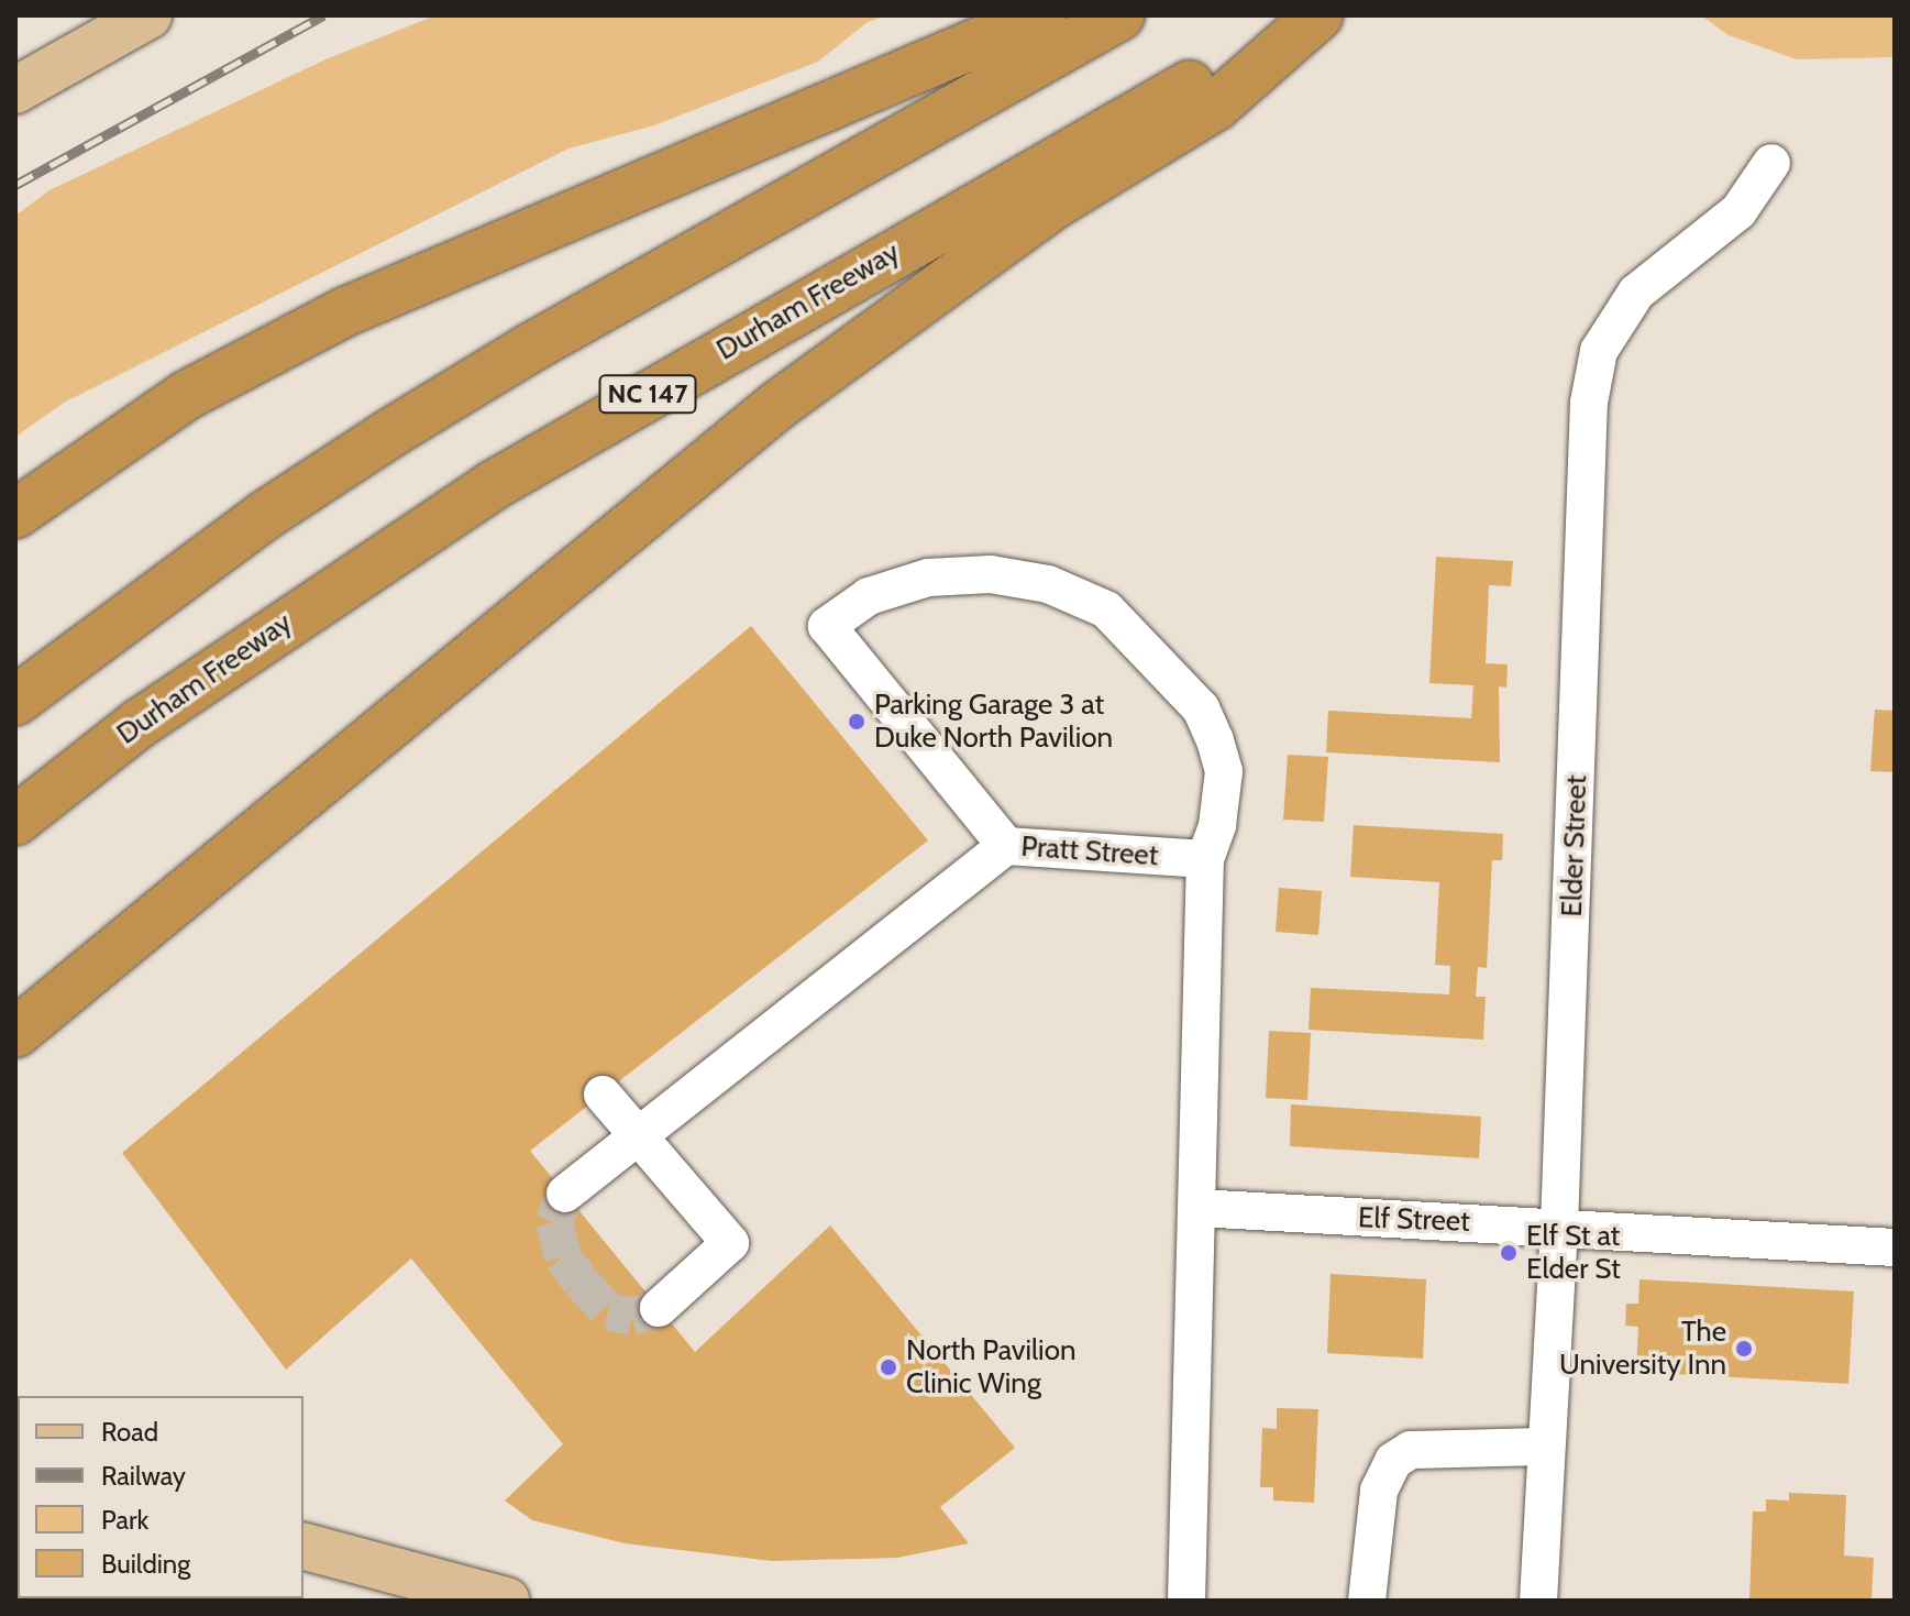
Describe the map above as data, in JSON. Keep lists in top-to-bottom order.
{
  "streets": {
    "highway": ["Durham Freeway", "NC 147"],
    "street": ["Elder Street", "Pratt Street", "Elf Street"]
  },
  "crossings": [
    ["Elder Street", "Elf Street"],
    ["Pratt Street", "Elf Street"]
  ],
  "places": [
    "Parking Garage 3 at Duke North Pavilion",
    "Elf St at Elder St",
    "The University Inn",
    "North Pavilion Clinic Wing"
  ],
  "legend": [
    "Road",
    "Railway",
    "Park",
    "Building"
  ]
}
